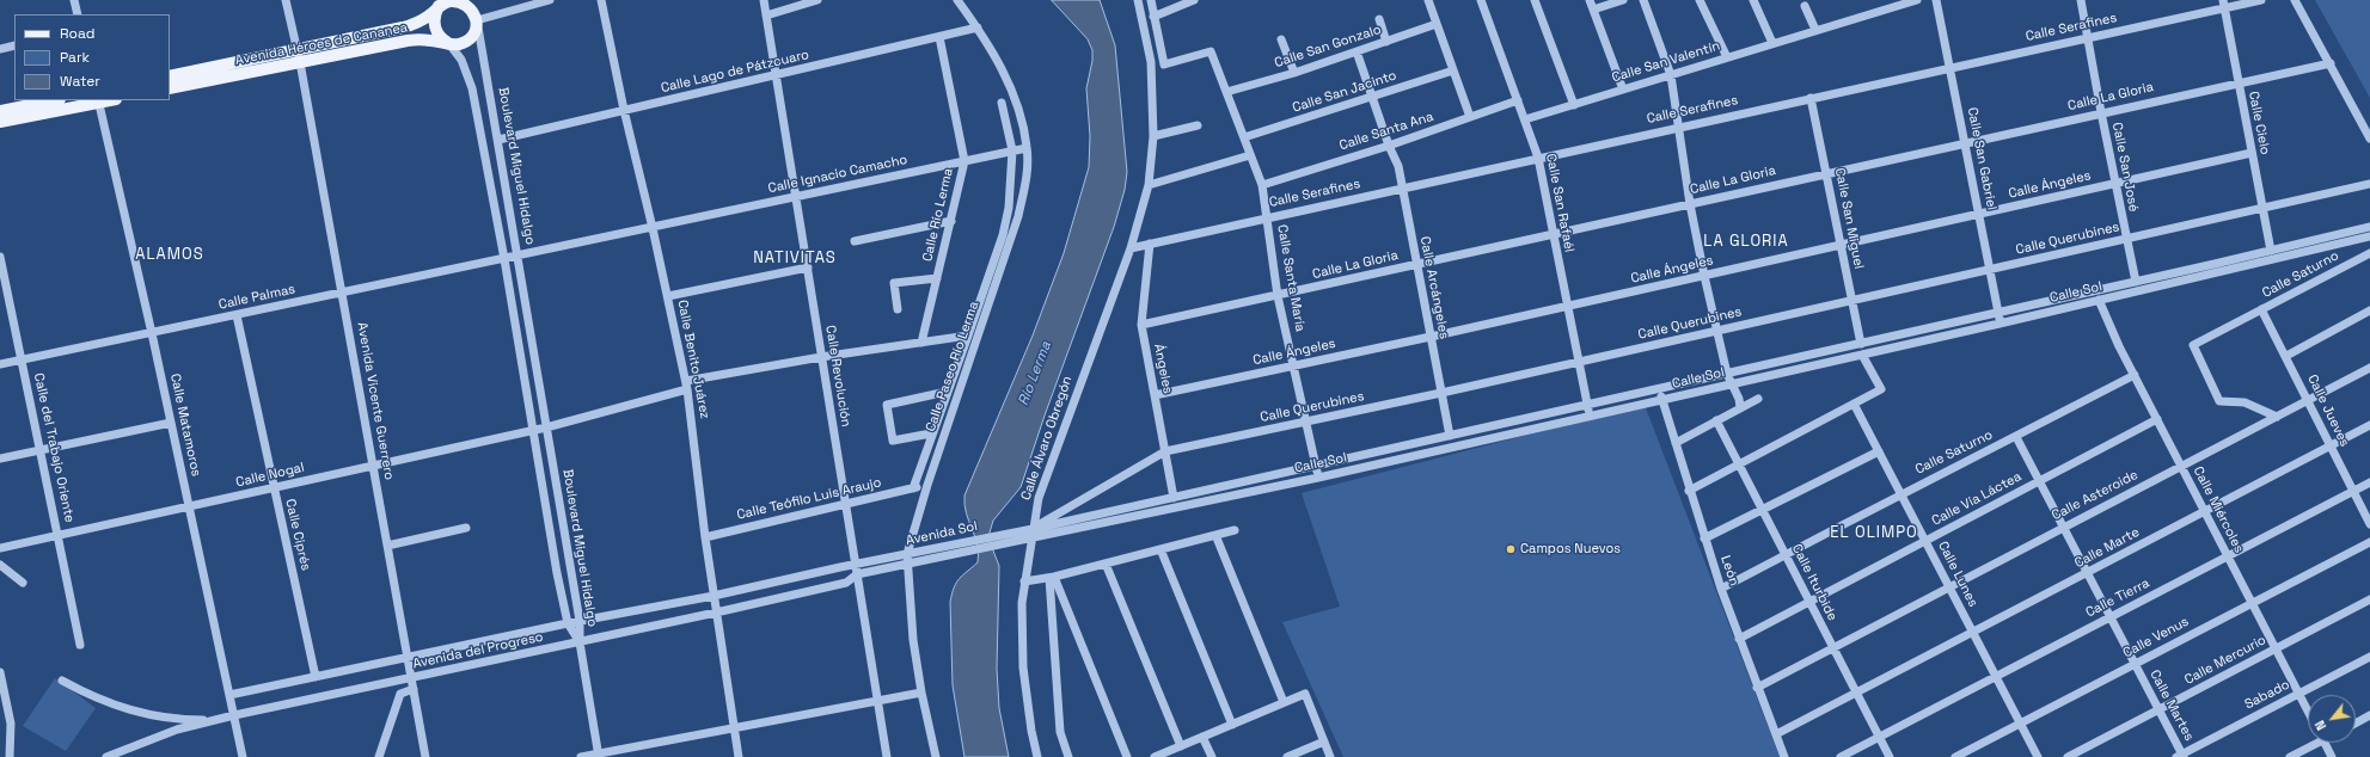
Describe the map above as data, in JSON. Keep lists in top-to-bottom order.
{
  "streets": {
    "main road": ["Avenida Héroes de Cananea"],
    "street": [
      "Calle Serafines",
      "Calle San Gonzalo",
      "Calle San Valentín",
      "Calle Lago de Pátzcuaro",
      "Calle San Jacinto",
      "Calle La Gloria",
      "Calle Cielo",
      "Calle Santa Ana",
      "Calle San Gabriel",
      "Boulevard Miguel Hidalgo",
      "Calle San José",
      "Calle Ignacio Camacho",
      "Calle Ángeles",
      "Calle San Rafaél",
      "Calle Río Lerma",
      "Calle San Miguel",
      "Calle Querubines",
      "Calle Saturno",
      "Calle Santa María",
      "Calle Arcángeles",
      "Calle Sol",
      "Calle Palmas",
      "Calle Benito Juárez",
      "Calle Paseo Río Lerma",
      "Ángeles",
      "Calle Revolución",
      "Avenida Vicente Guerrero",
      "Calle Jueves",
      "Calle Matamoros",
      "Calle Álvaro Obregón",
      "Calle del Trabajo Oriente",
      "Calle Nogal",
      "Calle Asteroide",
      "Calle Teófilo Luis Araujo",
      "Calle Vía Láctea",
      "Calle Miércoles",
      "Avenida Sol",
      "Calle Ciprés",
      "Calle Marte",
      "León",
      "Calle Lunes",
      "Calle Iturbide",
      "Calle Tierra",
      "Calle Venus",
      "Avenida del Progreso",
      "Calle Mercurio",
      "Sabado",
      "Calle Martes"
    ]
  },
  "crossings": [
    ["Calle Serafines", "Calle Cielo"],
    ["Calle Serafines", "Calle San Gabriel"],
    ["Calle Serafines", "Calle San José"],
    ["Calle Serafines", "Calle San Rafaél"],
    ["Calle Serafines", "Calle San Miguel"],
    ["Calle Serafines", "Calle Santa María"],
    ["Calle Serafines", "Calle Arcángeles"],
    ["Calle Serafines", "Ángeles"],
    ["Calle Serafines", "Calle Álvaro Obregón"],
    ["Avenida Héroes de Cananea", "Boulevard Miguel Hidalgo"],
    ["Avenida Héroes de Cananea", "Avenida Vicente Guerrero"],
    ["Calle San Gonzalo", "Calle Santa María"],
    ["Calle San Gonzalo", "Calle Arcángeles"],
    ["Calle San Valentín", "Calle San Rafaél"],
    ["Calle Lago de Pátzcuaro", "Boulevard Miguel Hidalgo"],
    ["Calle Lago de Pátzcuaro", "Calle Río Lerma"],
    ["Calle Lago de Pátzcuaro", "Calle Benito Juárez"],
    ["Calle Lago de Pátzcuaro", "Calle Paseo Río Lerma"],
    ["Calle Lago de Pátzcuaro", "Calle Revolución"],
    ["Calle San Jacinto", "Calle Santa María"],
    ["Calle San Jacinto", "Calle Arcángeles"],
    ["Calle La Gloria", "Calle Cielo"],
    ["Calle La Gloria", "Calle San Gabriel"],
    ["Calle La Gloria", "Calle San José"],
    ["Calle La Gloria", "Calle San Rafaél"],
    ["Calle La Gloria", "Calle San Miguel"],
    ["Calle La Gloria", "Calle Santa María"],
    ["Calle La Gloria", "Calle Arcángeles"],
    ["Calle La Gloria", "Ángeles"],
    ["Calle Cielo", "Calle Ángeles"],
    ["Calle Cielo", "Calle Querubines"],
    ["Calle Cielo", "Calle Sol"],
    ["Calle Santa Ana", "Calle San Rafaél"],
    ["Calle Santa Ana", "Calle Santa María"],
    ["Calle Santa Ana", "Calle Arcángeles"],
    ["Calle San Gabriel", "Calle Ángeles"],
    ["Calle San Gabriel", "Calle Querubines"],
    ["Calle San Gabriel", "Calle Sol"],
    ["Boulevard Miguel Hidalgo", "Calle Ignacio Camacho"],
    ["Boulevard Miguel Hidalgo", "Calle Palmas"],
    ["Boulevard Miguel Hidalgo", "Calle Nogal"],
    ["Boulevard Miguel Hidalgo", "Avenida del Progreso"],
    ["Calle San José", "Calle Ángeles"],
    ["Calle San José", "Calle Querubines"],
    ["Calle San José", "Calle Sol"],
    ["Calle Ignacio Camacho", "Calle Río Lerma"],
    ["Calle Ignacio Camacho", "Calle Palmas"],
    ["Calle Ignacio Camacho", "Calle Benito Juárez"],
    ["Calle Ignacio Camacho", "Calle Paseo Río Lerma"],
    ["Calle Ignacio Camacho", "Calle Revolución"],
    ["Calle Ángeles", "Calle San Rafaél"],
    ["Calle Ángeles", "Calle San Miguel"],
    ["Calle Ángeles", "Calle Santa María"],
    ["Calle Ángeles", "Calle Arcángeles"],
    ["Calle Ángeles", "Ángeles"],
    ["Calle San Rafaél", "Calle Querubines"],
    ["Calle San Rafaél", "Calle Sol"],
    ["Calle Río Lerma", "Calle Nogal"],
    ["Calle San Miguel", "Calle Querubines"],
    ["Calle San Miguel", "Calle Sol"],
    ["Calle Querubines", "Calle Santa María"],
    ["Calle Querubines", "Calle Arcángeles"],
    ["Calle Querubines", "Calle Sol"],
    ["Calle Querubines", "Ángeles"],
    ["Calle Querubines", "Calle Álvaro Obregón"],
    ["Calle Querubines", "Avenida Sol"],
    ["Calle Saturno", "Calle Jueves"],
    ["Calle Saturno", "Calle Asteroide"],
    ["Calle Saturno", "Calle Miércoles"],
    ["Calle Saturno", "León"],
    ["Calle Saturno", "Calle Lunes"],
    ["Calle Saturno", "Calle Iturbide"],
    ["Calle Saturno", "Calle Martes"],
    ["Calle Santa María", "Calle Sol"],
    ["Calle Arcángeles", "Calle Sol"],
    ["Calle Sol", "Ángeles"],
    ["Calle Sol", "Calle Álvaro Obregón"],
    ["Calle Sol", "Calle Miércoles"],
    ["Calle Sol", "Avenida Sol"],
    ["Calle Sol", "León"],
    ["Calle Palmas", "Avenida Vicente Guerrero"],
    ["Calle Palmas", "Calle Matamoros"],
    ["Calle Palmas", "Calle del Trabajo Oriente"],
    ["Calle Palmas", "Calle Ciprés"],
    ["Calle Benito Juárez", "Calle Nogal"],
    ["Calle Benito Juárez", "Calle Teófilo Luis Araujo"],
    ["Calle Benito Juárez", "Avenida del Progreso"],
    ["Calle Paseo Río Lerma", "Avenida Sol"],
    ["Calle Revolución", "Calle Nogal"],
    ["Calle Revolución", "Calle Teófilo Luis Araujo"],
    ["Calle Revolución", "Avenida Sol"],
    ["Calle Revolución", "Avenida del Progreso"],
    ["Avenida Vicente Guerrero", "Calle Nogal"],
    ["Avenida Vicente Guerrero", "Avenida del Progreso"],
    ["Calle Jueves", "Calle Asteroide"],
    ["Calle Jueves", "Calle Marte"],
    ["Calle Jueves", "Calle Tierra"],
    ["Calle Matamoros", "Calle Nogal"],
    ["Calle Matamoros", "Avenida del Progreso"],
    ["Calle Álvaro Obregón", "Avenida Sol"],
    ["Calle del Trabajo Oriente", "Calle Nogal"],
    ["Calle Nogal", "Calle Ciprés"],
    ["Calle Asteroide", "Calle Miércoles"],
    ["Calle Asteroide", "León"],
    ["Calle Asteroide", "Calle Lunes"],
    ["Calle Asteroide", "Calle Iturbide"],
    ["Calle Asteroide", "Calle Martes"],
    ["Calle Vía Láctea", "Calle Miércoles"],
    ["Calle Vía Láctea", "León"],
    ["Calle Vía Láctea", "Calle Lunes"],
    ["Calle Vía Láctea", "Calle Iturbide"],
    ["Calle Vía Láctea", "Calle Martes"],
    ["Calle Miércoles", "Calle Marte"],
    ["Calle Miércoles", "Calle Tierra"],
    ["Calle Miércoles", "Calle Venus"],
    ["Calle Miércoles", "Calle Mercurio"],
    ["Calle Miércoles", "Sabado"],
    ["Avenida Sol", "Avenida del Progreso"],
    ["Calle Ciprés", "Avenida del Progreso"],
    ["Calle Marte", "León"],
    ["Calle Marte", "Calle Lunes"],
    ["Calle Marte", "Calle Iturbide"],
    ["Calle Marte", "Calle Martes"],
    ["Calle Lunes", "Calle Tierra"],
    ["Calle Lunes", "Calle Venus"],
    ["Calle Iturbide", "Calle Tierra"],
    ["Calle Tierra", "Calle Martes"],
    ["Calle Venus", "Calle Martes"],
    ["Calle Mercurio", "Calle Martes"],
    ["Sabado", "Calle Martes"]
  ],
  "districts": [
    "LA GLORIA",
    "ALAMOS",
    "NATIVITAS",
    "EL OLIMPO"
  ],
  "water": ["Río Lerma"],
  "places": ["Campos Nuevos"],
  "legend": ["Road", "Park", "Water"],
  "north": "bottom left"
}
